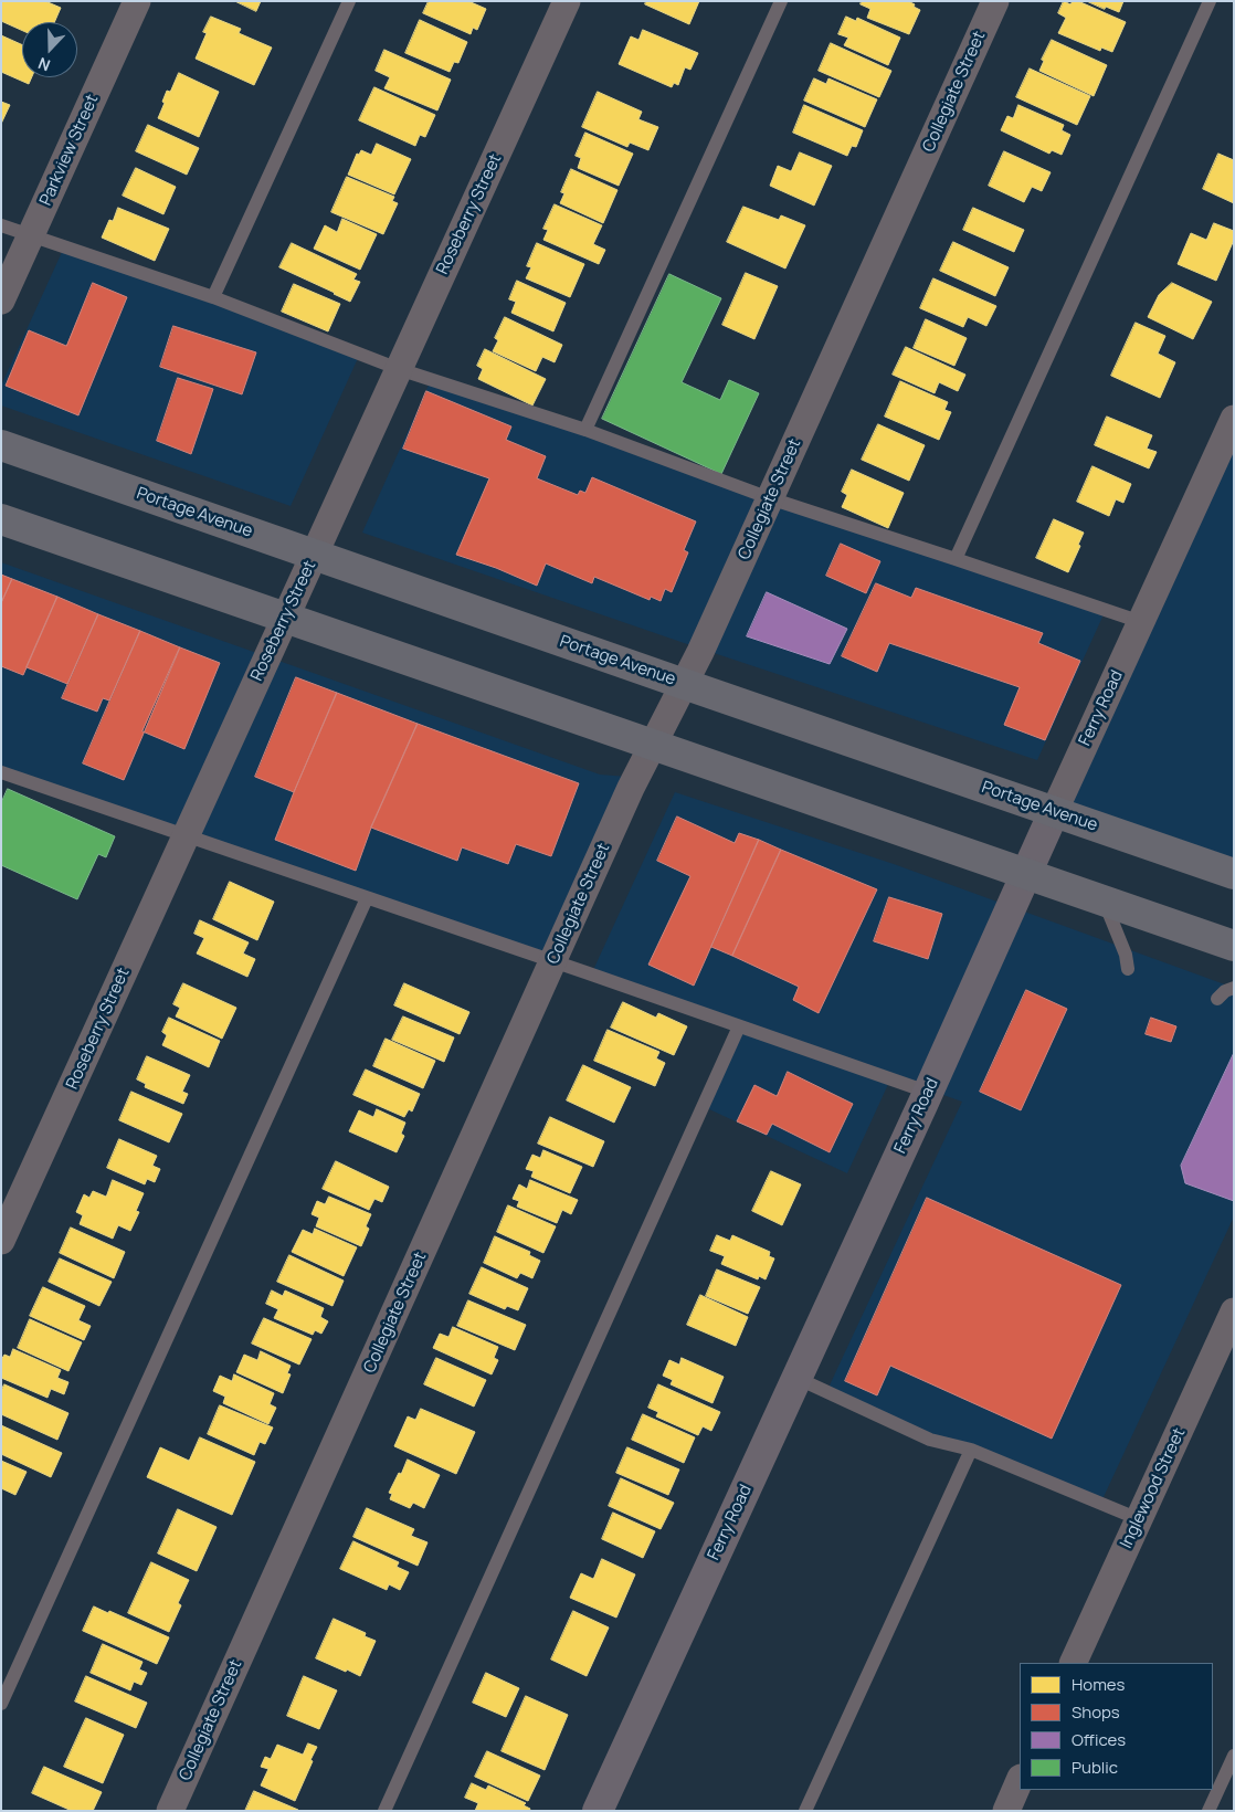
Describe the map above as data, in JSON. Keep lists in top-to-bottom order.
{
  "streets": {
    "highway": ["Portage Avenue"],
    "main road": ["Ferry Road"],
    "street": [
      "Collegiate Street",
      "Parkview Street",
      "Roseberry Street",
      "Inglewood Street"
    ]
  },
  "crossings": [
    ["Collegiate Street", "Portage Avenue"],
    ["Roseberry Street", "Portage Avenue"],
    ["Portage Avenue", "Ferry Road"]
  ],
  "legend": [
    "Homes",
    "Shops",
    "Offices",
    "Public"
  ],
  "north": "bottom"
}
